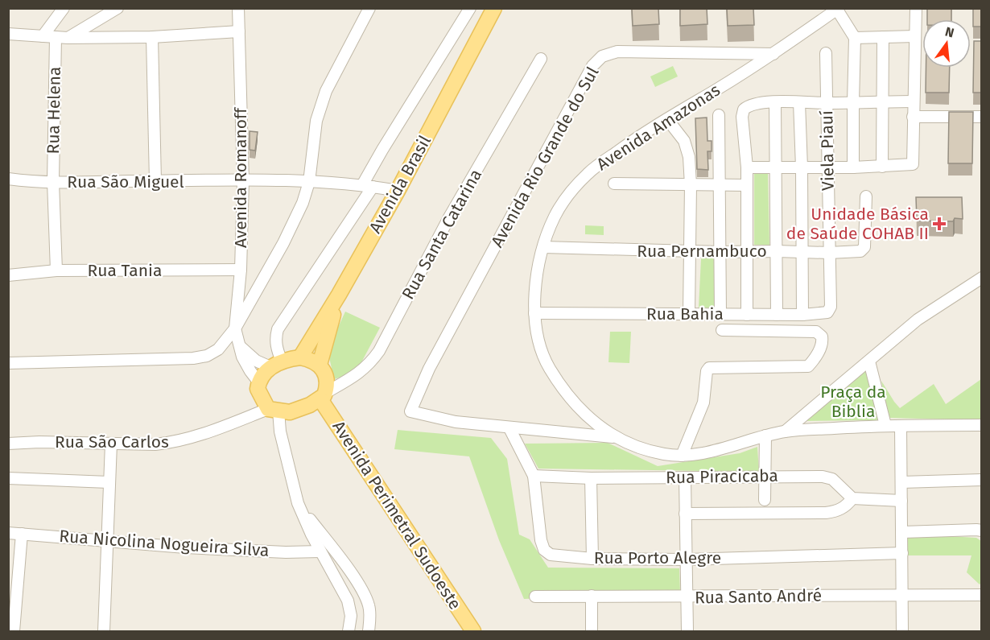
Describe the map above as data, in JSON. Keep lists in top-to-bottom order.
{
  "streets": {
    "main road": ["Avenida Brasil", "Avenida Perimetral Sudoeste"],
    "street": [
      "Rua Helena",
      "Avenida Amazonas",
      "Viela Piauí",
      "Avenida Rio Grande do Sul",
      "Avenida Romanoff",
      "Rua São Miguel",
      "Rua Santa Catarina",
      "Rua Pernambuco",
      "Rua Tania",
      "Rua Bahia",
      "Rua São Carlos",
      "Rua Piracicaba",
      "Rua Nicolina Nogueira Silva",
      "Rua Porto Alegre",
      "Rua Santo André"
    ]
  },
  "crossings": [
    ["Rua Helena", "Rua São Miguel"],
    ["Rua Helena", "Rua Tania"],
    ["Avenida Amazonas", "Avenida Rio Grande do Sul"],
    ["Avenida Amazonas", "Rua Pernambuco"],
    ["Avenida Amazonas", "Rua Bahia"],
    ["Avenida Amazonas", "Rua Porto Alegre"],
    ["Viela Piauí", "Rua Pernambuco"],
    ["Viela Piauí", "Rua Bahia"],
    ["Avenida Romanoff", "Rua São Miguel"],
    ["Avenida Romanoff", "Avenida Brasil"],
    ["Avenida Romanoff", "Rua Santa Catarina"],
    ["Avenida Romanoff", "Rua Tania"],
    ["Avenida Romanoff", "Rua São Carlos"],
    ["Avenida Romanoff", "Avenida Perimetral Sudoeste"],
    ["Rua São Miguel", "Avenida Brasil"],
    ["Avenida Brasil", "Rua Santa Catarina"],
    ["Avenida Brasil", "Rua São Carlos"],
    ["Avenida Brasil", "Avenida Perimetral Sudoeste"],
    ["Rua Santa Catarina", "Rua São Carlos"],
    ["Rua Santa Catarina", "Avenida Perimetral Sudoeste"],
    ["Rua São Carlos", "Avenida Perimetral Sudoeste"],
    ["Rua Piracicaba", "Rua Porto Alegre"]
  ],
  "parks": ["Praça da Biblia"],
  "places": {
    "health": ["Unidade Básica de Saúde COHAB II"]
  },
  "north": "top"
}
